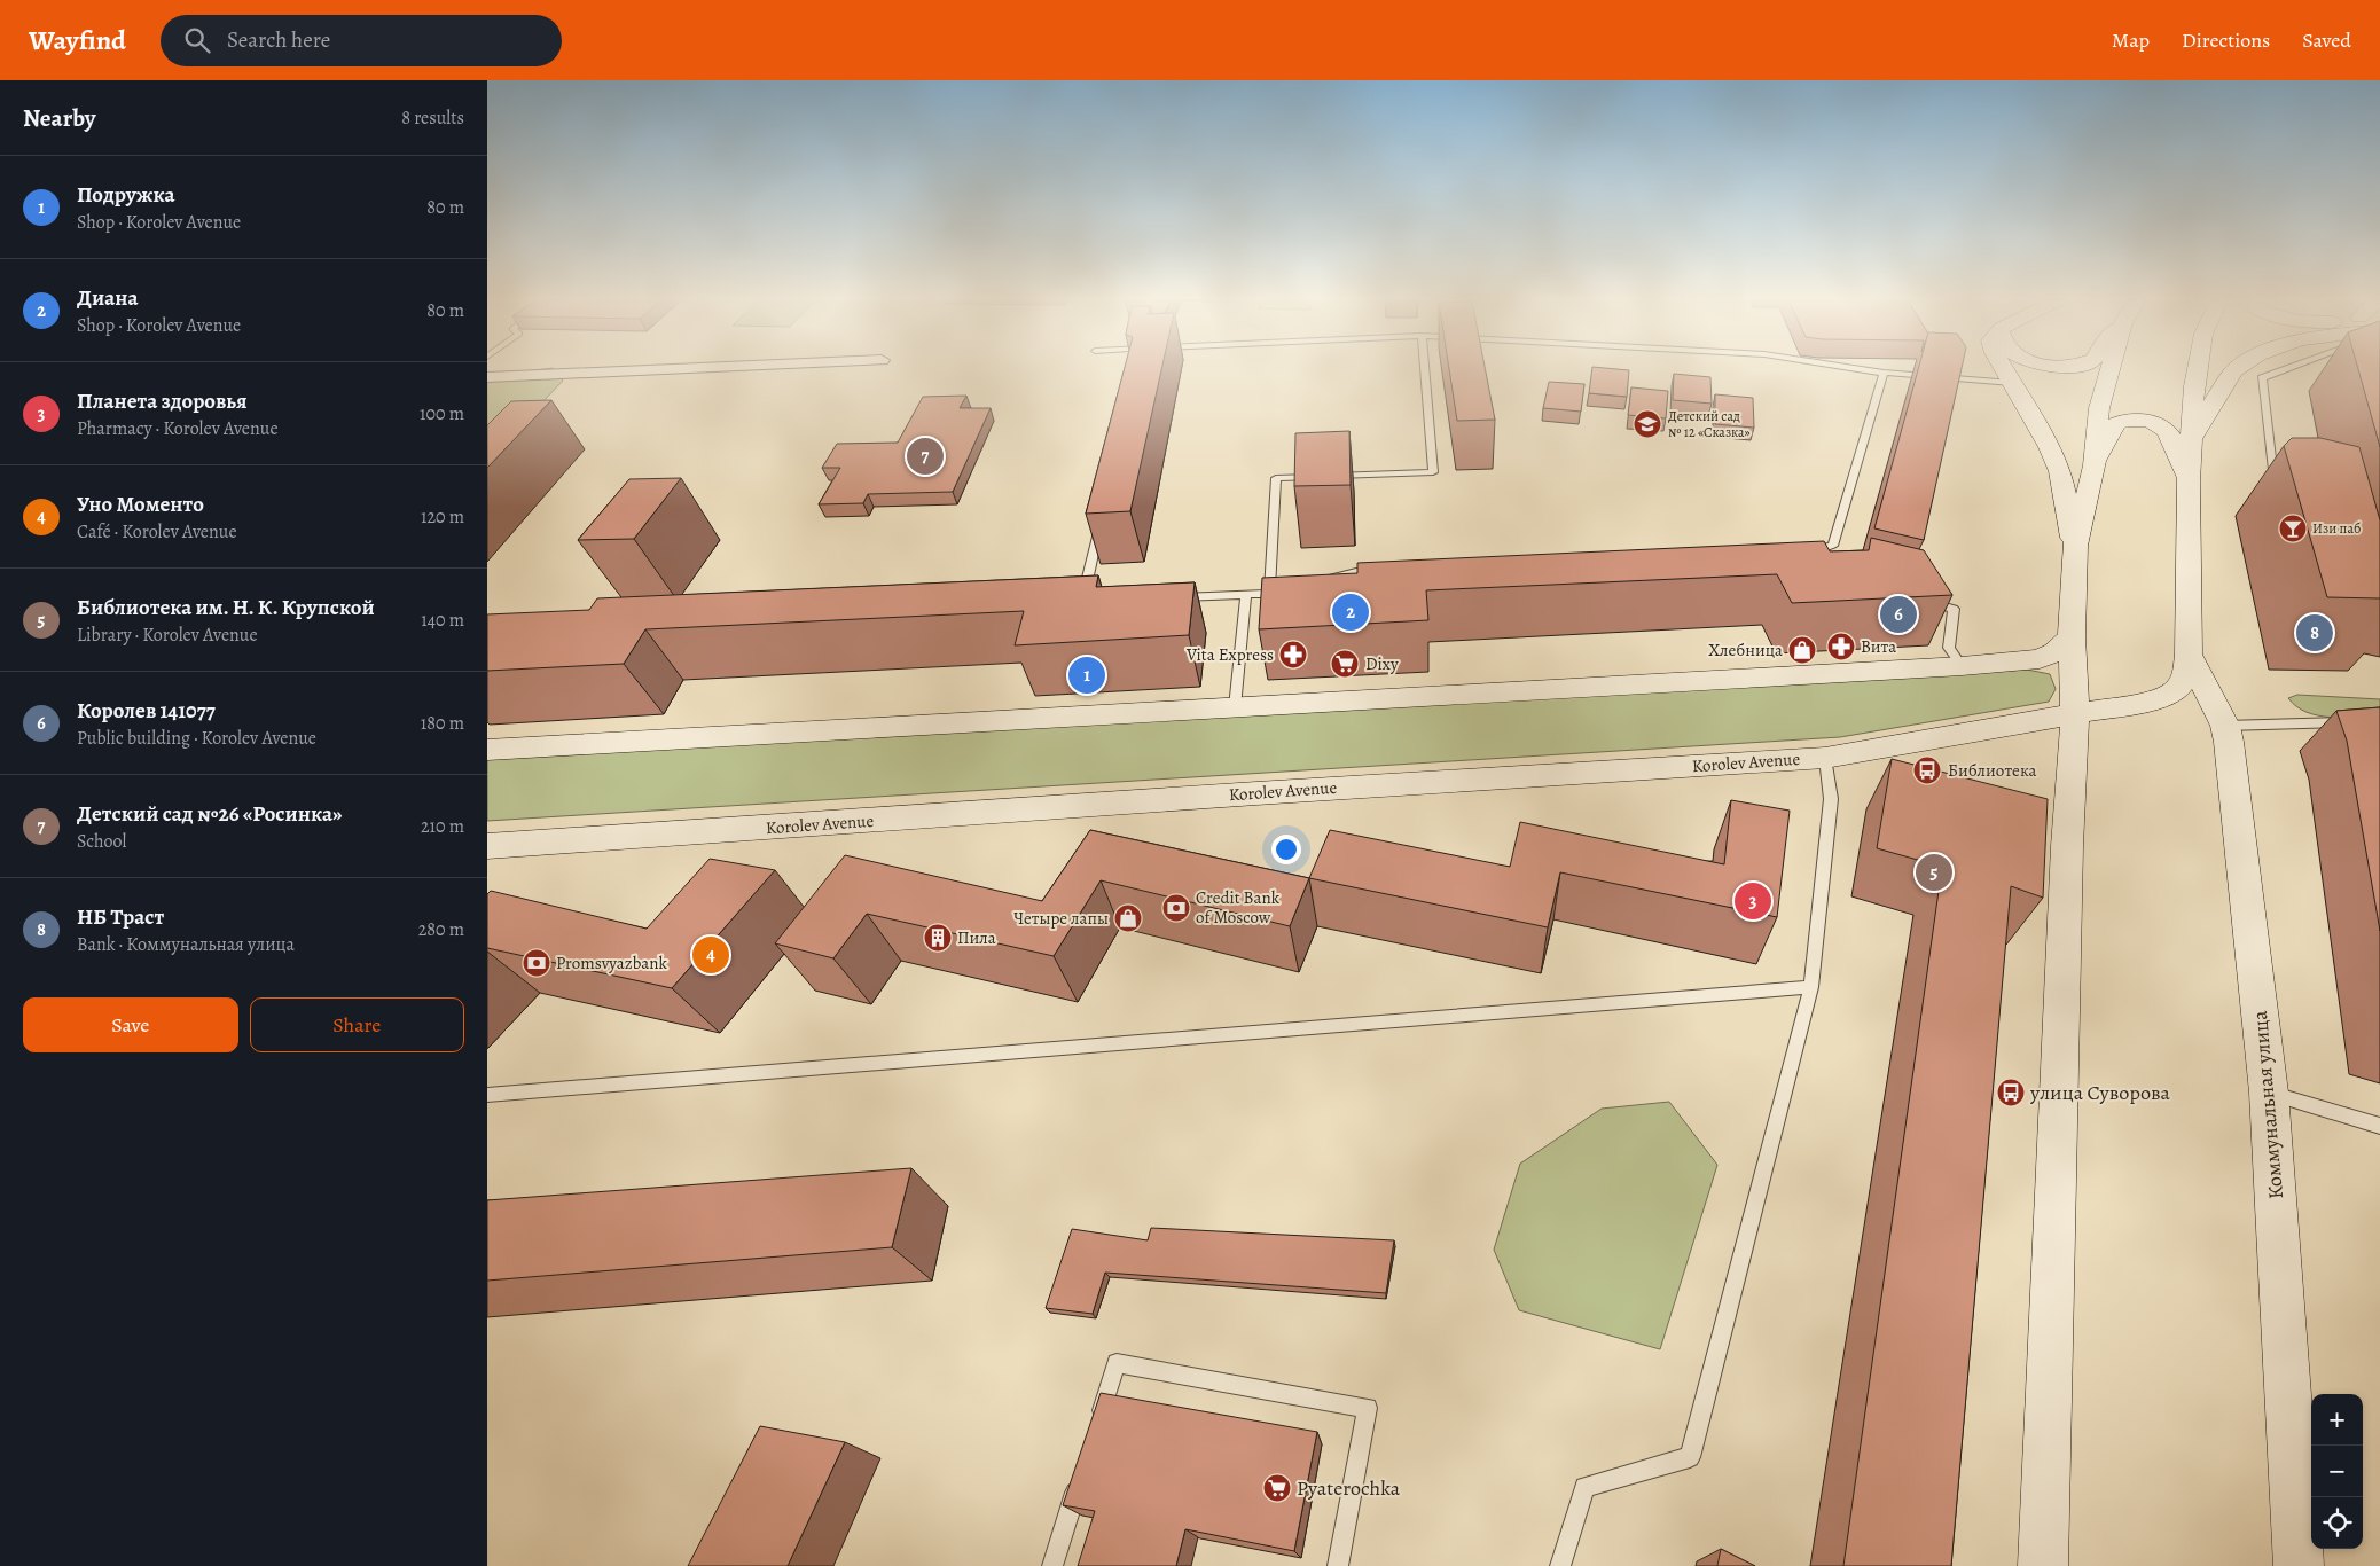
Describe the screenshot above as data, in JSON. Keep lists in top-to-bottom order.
{
  "streets": {
    "main road": ["Korolev Avenue", "Коммунальная улица"]
  },
  "crossings": [
    ["Korolev Avenue", "Коммунальная улица"]
  ],
  "places": {
    "school or university": ["Детский сад № 12 «Сказка»"],
    "bar": ["Изи паб"],
    "pharmacy": ["Вита", "Vita Express"],
    "shop": ["Хлебница", "Четыре лапы"],
    "supermarket": ["Dixy", "Pyaterochka"],
    "bus stop": ["Библиотека", "улица Суворова"],
    "bank": ["Credit Bank of Moscow", "Promsvyazbank"],
    "building": ["Пила"]
  },
  "page": {
    "header": "Wayfind",
    "search": "Search here",
    "nav": ["Map", "Directions", "Saved"],
    "heading": ["Nearby", "8 results"],
    "list": [
      {
        "mark": "1",
        "name": "Подружка",
        "note": "Shop · Korolev Avenue",
        "value": "80 m"
      },
      {
        "mark": "2",
        "name": "Диана",
        "note": "Shop · Korolev Avenue",
        "value": "80 m"
      },
      {
        "mark": "3",
        "name": "Планета здоровья",
        "note": "Pharmacy · Korolev Avenue",
        "value": "100 m"
      },
      {
        "mark": "4",
        "name": "Уно Моменто",
        "note": "Café · Korolev Avenue",
        "value": "120 m"
      },
      {
        "mark": "5",
        "name": "Библиотека им. Н. К. Крупской",
        "note": "Library · Korolev Avenue",
        "value": "140 m"
      },
      {
        "mark": "6",
        "name": "Королев 141077",
        "note": "Public building · Korolev Avenue",
        "value": "180 m"
      },
      {
        "mark": "7",
        "name": "Детский сад №26 «Росинка»",
        "note": "School",
        "value": "210 m"
      },
      {
        "mark": "8",
        "name": "НБ Траст",
        "note": "Bank · Коммунальная улица",
        "value": "280 m"
      }
    ],
    "pins": [
      "7",
      "2",
      "6",
      "8",
      "1",
      "5",
      "3",
      "4"
    ],
    "buttons": ["Save", "Share"],
    "map_buttons": ["+", "−"]
  }
}
